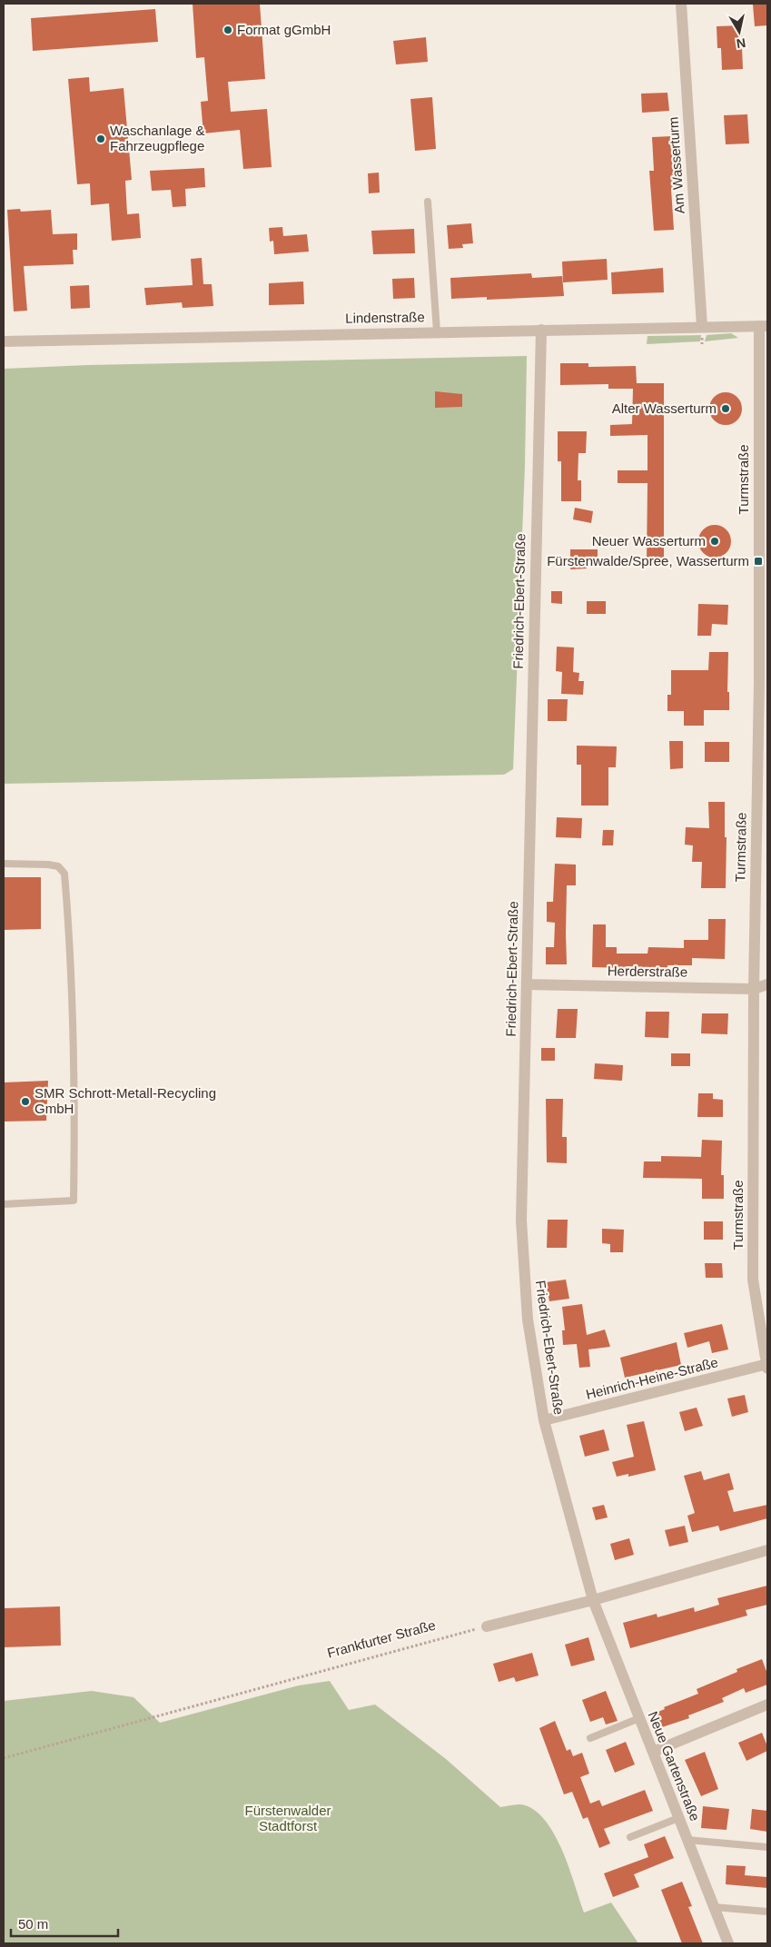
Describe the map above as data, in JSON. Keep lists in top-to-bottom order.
{
  "streets": {
    "street": [
      "Am Wasserturm",
      "Lindenstraße",
      "Turmstraße",
      "Friedrich-Ebert-Straße",
      "Herderstraße",
      "Heinrich-Heine-Straße",
      "Neue Gartenstraße"
    ],
    "path": ["Frankfurter Straße"]
  },
  "crossings": [
    ["Am Wasserturm", "Lindenstraße"],
    ["Lindenstraße", "Turmstraße"],
    ["Lindenstraße", "Friedrich-Ebert-Straße"],
    ["Turmstraße", "Herderstraße"],
    ["Turmstraße", "Heinrich-Heine-Straße"],
    ["Friedrich-Ebert-Straße", "Herderstraße"],
    ["Friedrich-Ebert-Straße", "Heinrich-Heine-Straße"],
    ["Friedrich-Ebert-Straße", "Neue Gartenstraße"]
  ],
  "parks": ["Fürstenwalder Stadtforst"],
  "places": {
    "other": [
      "Format gGmbH",
      "Waschanlage & Fahrzeugpflege",
      "Alter Wasserturm",
      "Neuer Wasserturm",
      "SMR Schrott-Metall-Recycling GmbH"
    ],
    "transit": ["Fürstenwalde/Spree, Wasserturm"]
  },
  "scale_bar": "50 m",
  "north": "bottom"
}
